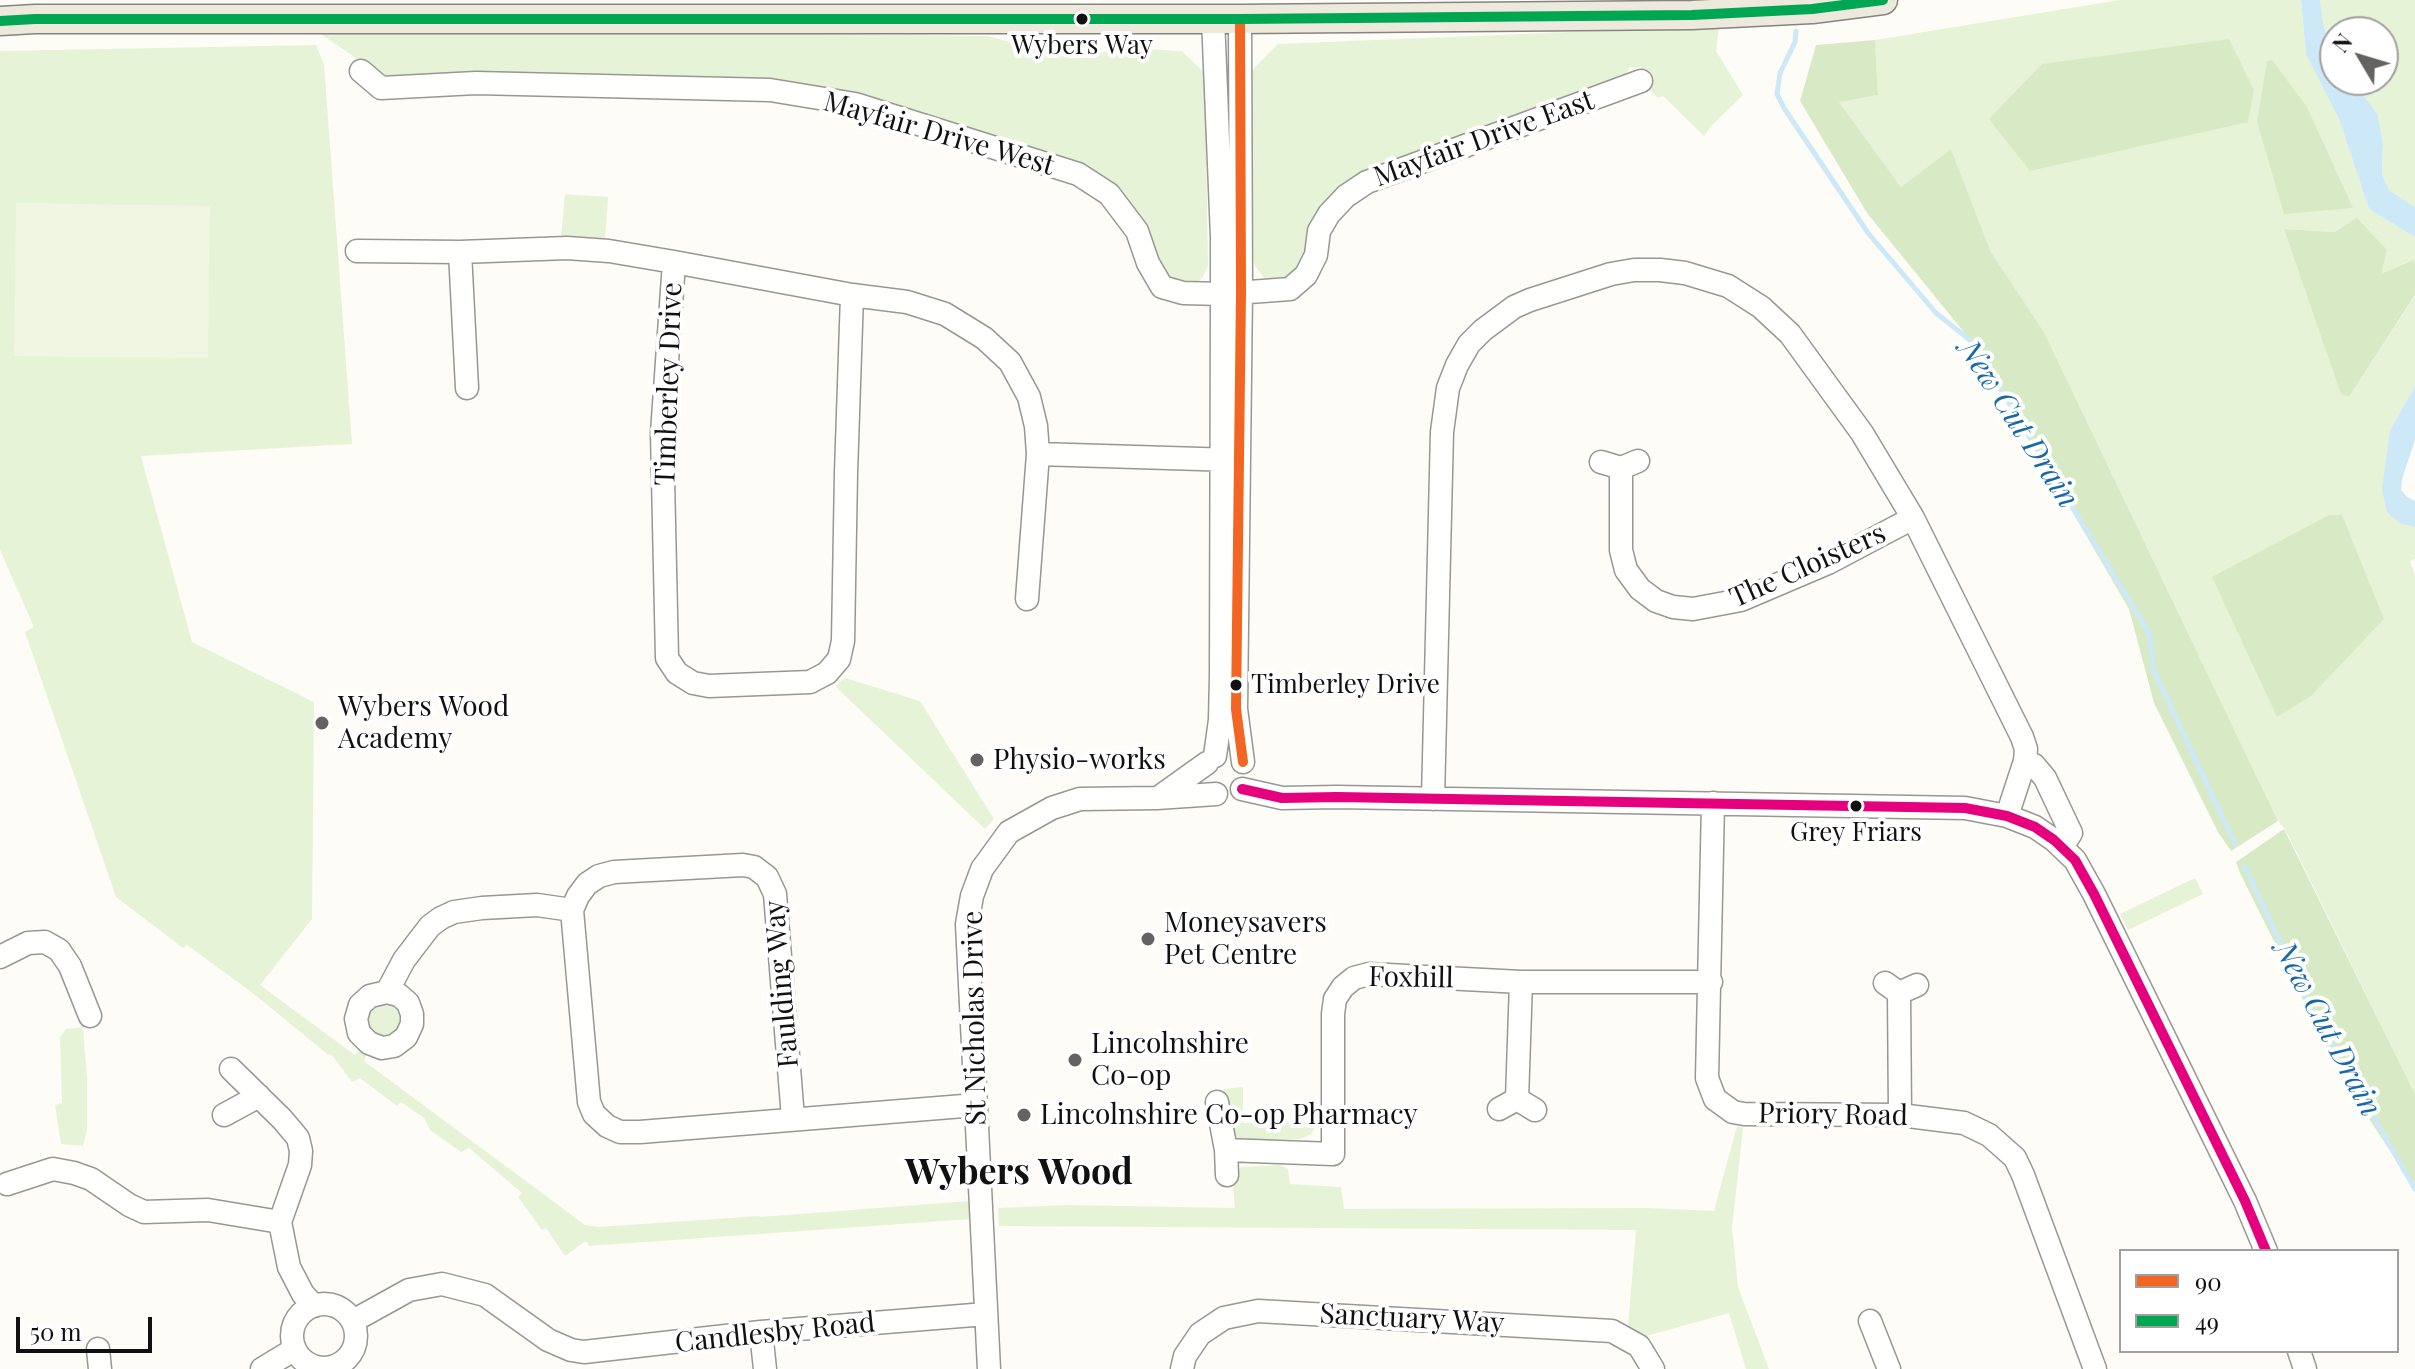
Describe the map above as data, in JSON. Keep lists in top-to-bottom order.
{
  "streets": {
    "street": [
      "Mayfair Drive West",
      "Mayfair Drive East",
      "Timberley Drive",
      "The Cloisters",
      "Foxhill",
      "Faulding Way",
      "St Nicholas Drive",
      "Priory Road",
      "Sanctuary Way",
      "Candlesby Road"
    ]
  },
  "crossings": [
    ["Mayfair Drive West", "Mayfair Drive East"],
    ["Foxhill", "Priory Road"],
    ["St Nicholas Drive", "Candlesby Road"]
  ],
  "districts": ["Wybers Wood"],
  "water": ["New Cut Drain"],
  "places": [
    "Wybers Way",
    "Timberley Drive",
    "Wybers Wood Academy",
    "Physio-works",
    "Grey Friars",
    "Moneysavers Pet Centre",
    "Lincolnshire Co-op",
    "Lincolnshire Co-op Pharmacy"
  ],
  "lines": ["transit line 49", "transit line 90"],
  "legend": ["90", "49"],
  "scale_bar": "50 m",
  "north": "top left"
}
